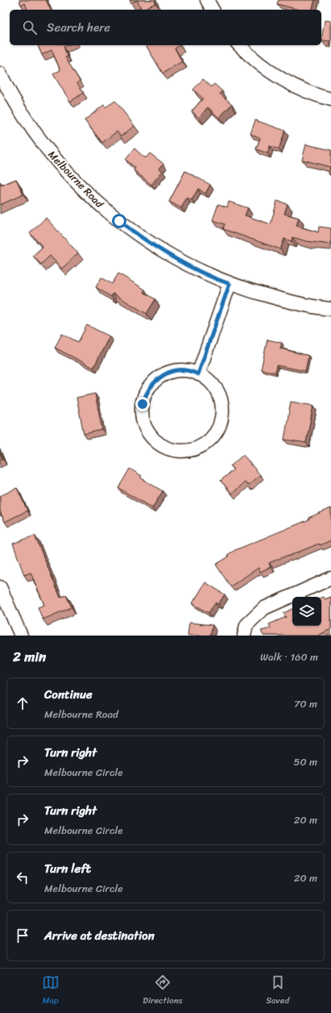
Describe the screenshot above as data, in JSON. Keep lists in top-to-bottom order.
{
  "streets": {
    "street": ["Melbourne Road"]
  },
  "page": {
    "search": "Search here",
    "heading": ["2 min", "Walk · 160 m"],
    "list": [
      ["Continue", "Melbourne Road", "70 m"],
      ["Turn right", "Melbourne Circle", "50 m"],
      ["Turn right", "Melbourne Circle", "20 m"],
      ["Turn left", "Melbourne Circle", "20 m"],
      "Arrive at destination"
    ],
    "nav": ["Map", "Directions", "Saved"]
  }
}
